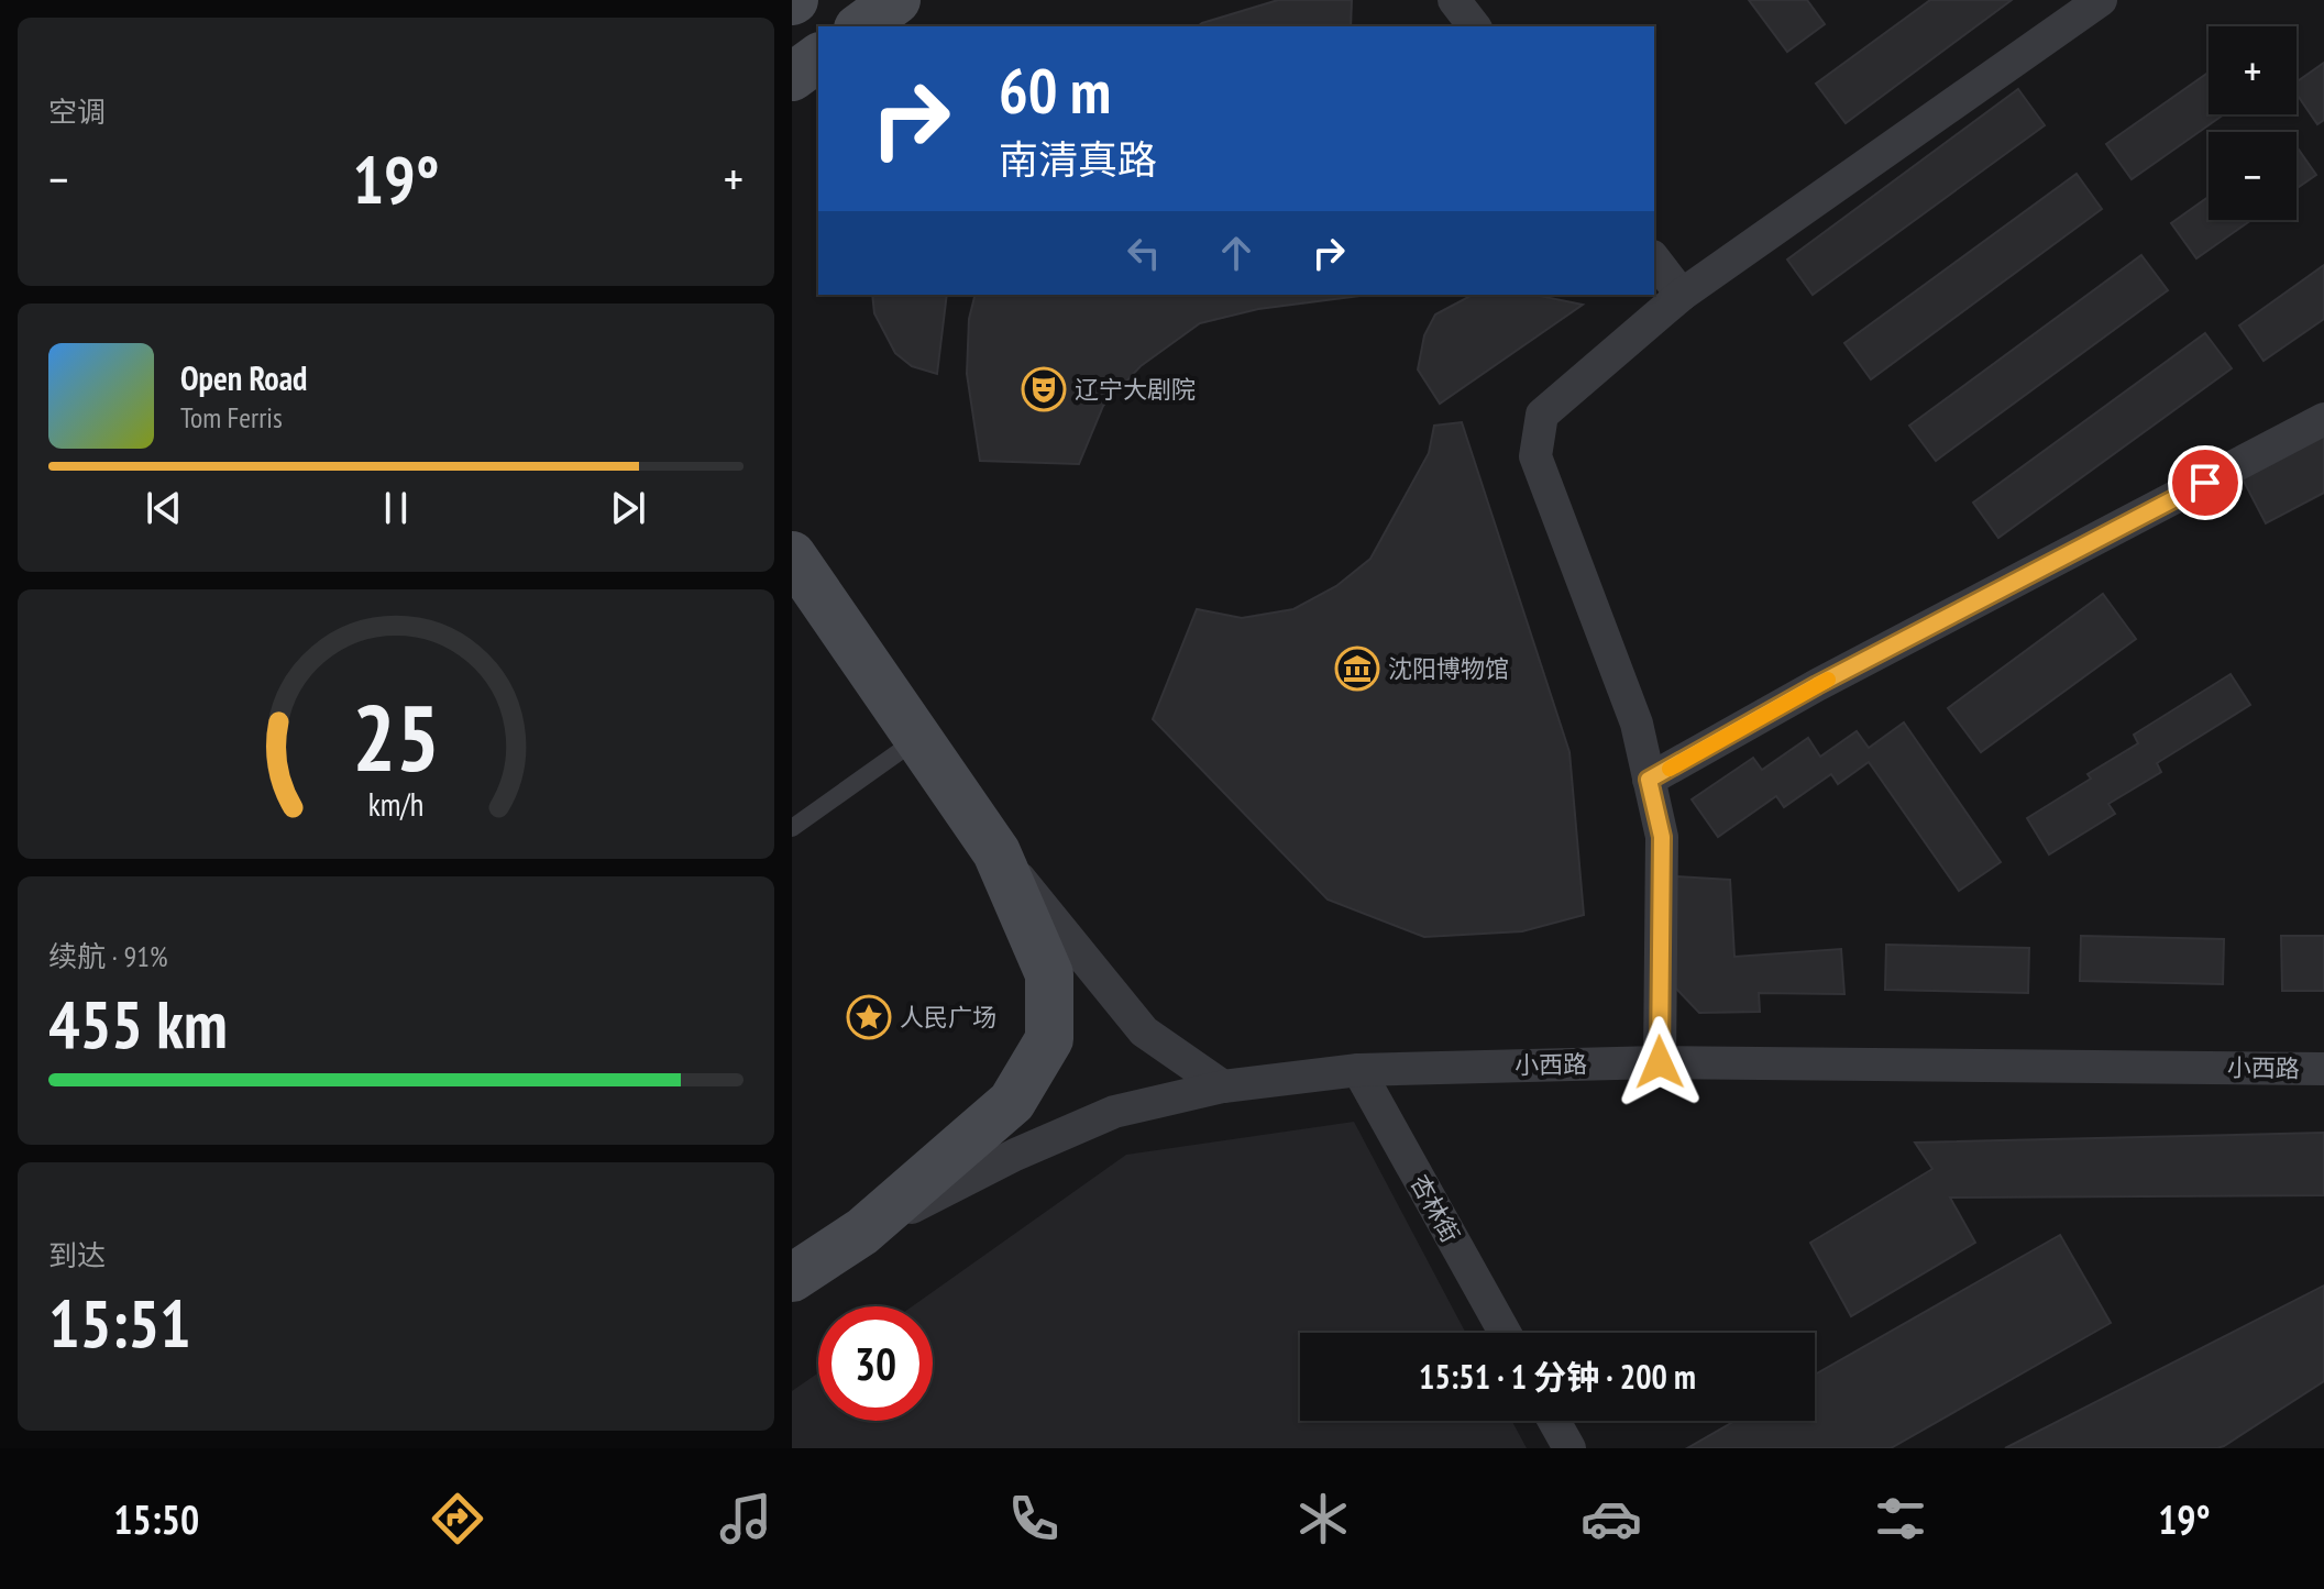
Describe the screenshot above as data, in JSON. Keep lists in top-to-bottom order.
{
  "streets": {
    "street": ["小西路", "杏林街"]
  },
  "crossings": [
    ["小西路", "杏林街"]
  ],
  "places": {
    "theatre": ["辽宁大剧院"],
    "museum": ["沈阳博物馆"],
    "place": ["人民广场"]
  },
  "page": {
    "tile": [
      "空调",
      ["续航 · 91%", "455 km"],
      ["到达", "15:51"]
    ],
    "map_buttons": ["+", "−"],
    "turn": ["60 m", "南清真路"],
    "heat": ["−", "19°", "+"],
    "song": ["Open Road", "Tom Ferris"],
    "limit": "30",
    "trip": "15:51 · 1 分钟 · 200 m",
    "tabs": ["15:50", "19°"],
    "gauge": ["25", "km/h"]
  }
}
